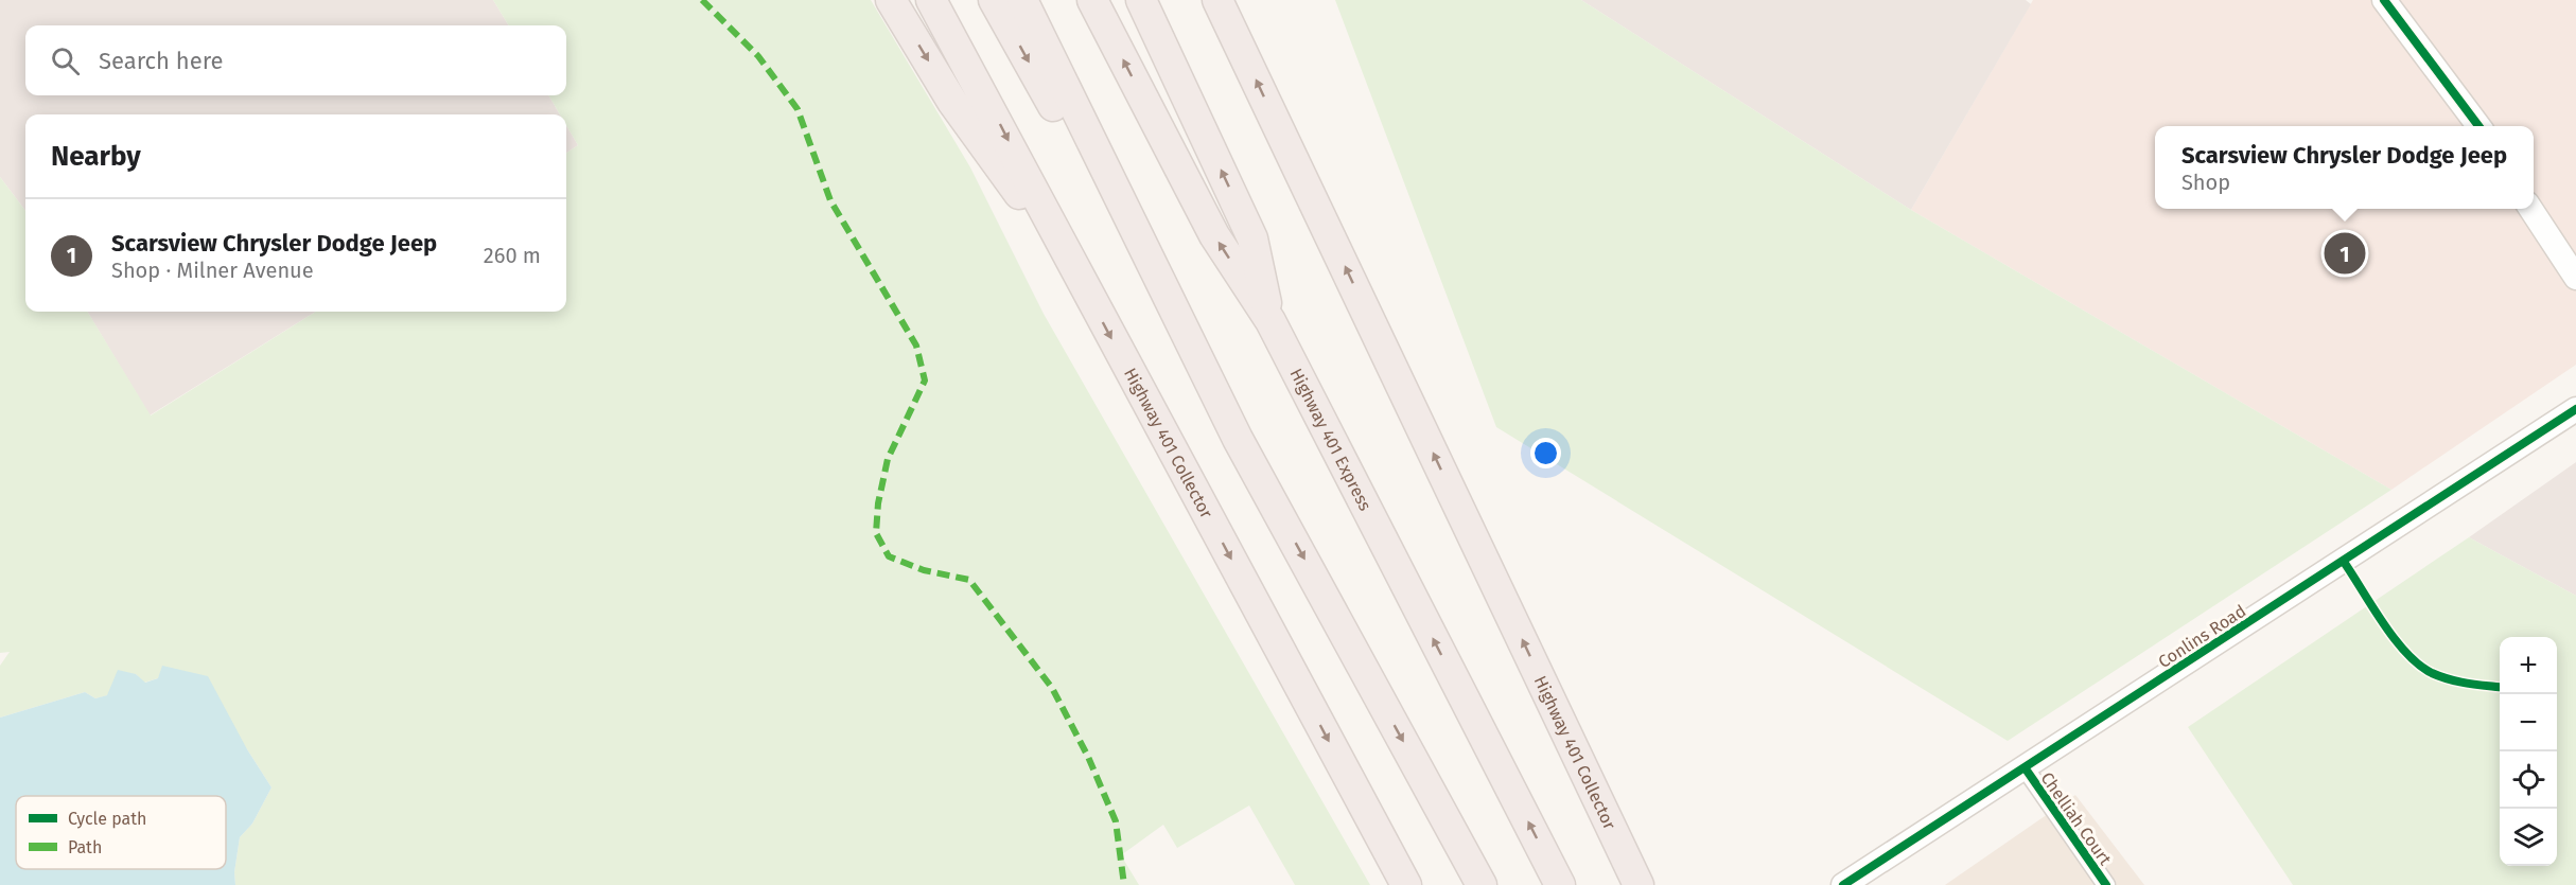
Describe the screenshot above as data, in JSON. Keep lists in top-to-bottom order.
{
  "streets": {
    "highway": ["Highway 401 Express", "Highway 401 Collector"],
    "street": ["Conlins Road", "Chelliah Court"]
  },
  "crossings": [
    ["Conlins Road", "Chelliah Court"]
  ],
  "legend": ["Cycle path", "Path"],
  "page": {
    "search": "Search here",
    "heading": "Nearby",
    "popup": ["Scarsview Chrysler Dodge Jeep", "Shop"],
    "list": [
      {
        "mark": "1",
        "name": "Scarsview Chrysler Dodge Jeep",
        "note": "Shop · Milner Avenue",
        "value": "260 m"
      }
    ],
    "pins": "1",
    "map_buttons": ["+", "−"]
  }
}
